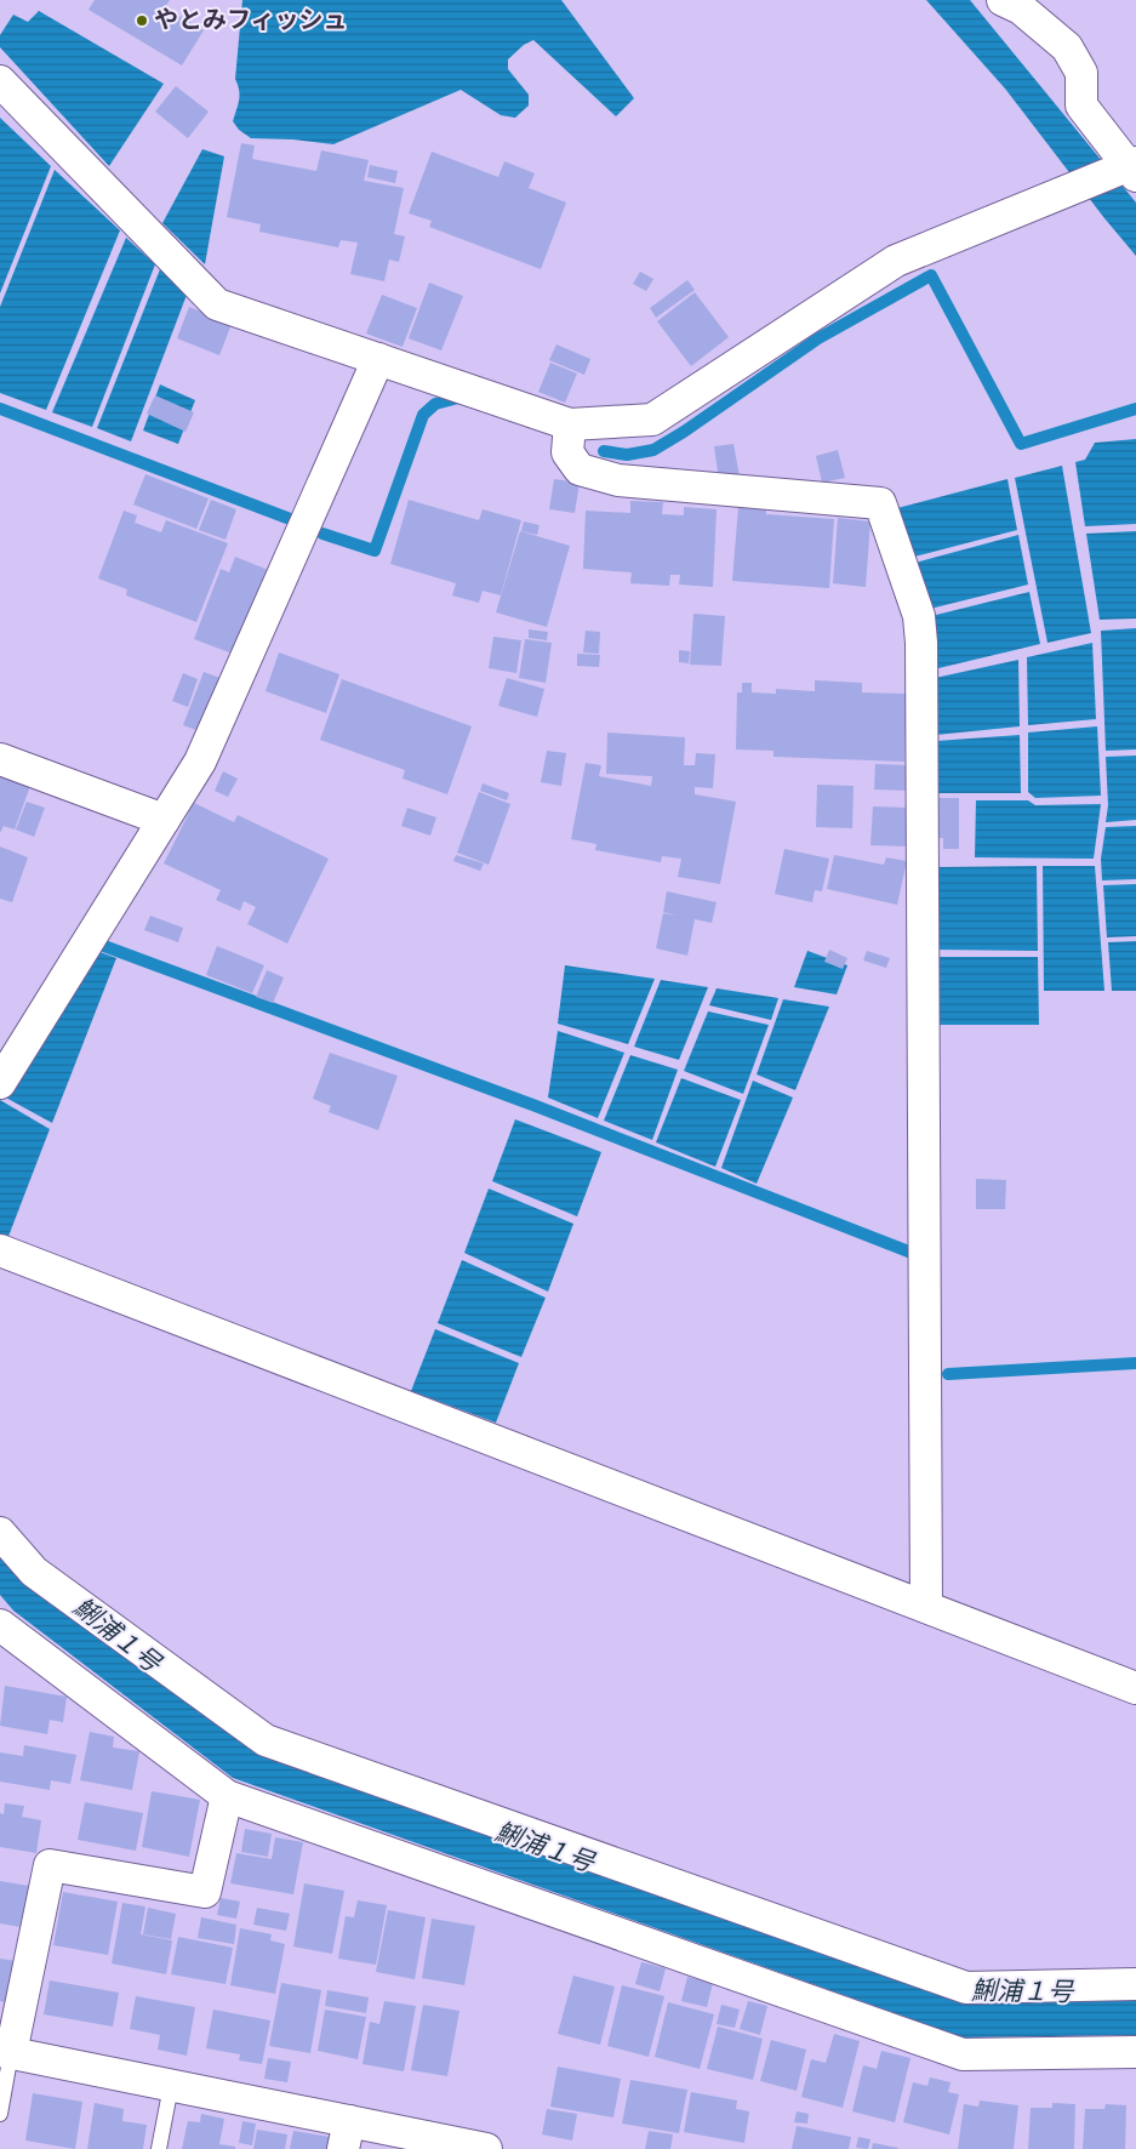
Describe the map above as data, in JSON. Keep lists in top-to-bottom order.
{
  "water": ["鯏浦１号"],
  "places": ["やとみフィッシュ"]
}
